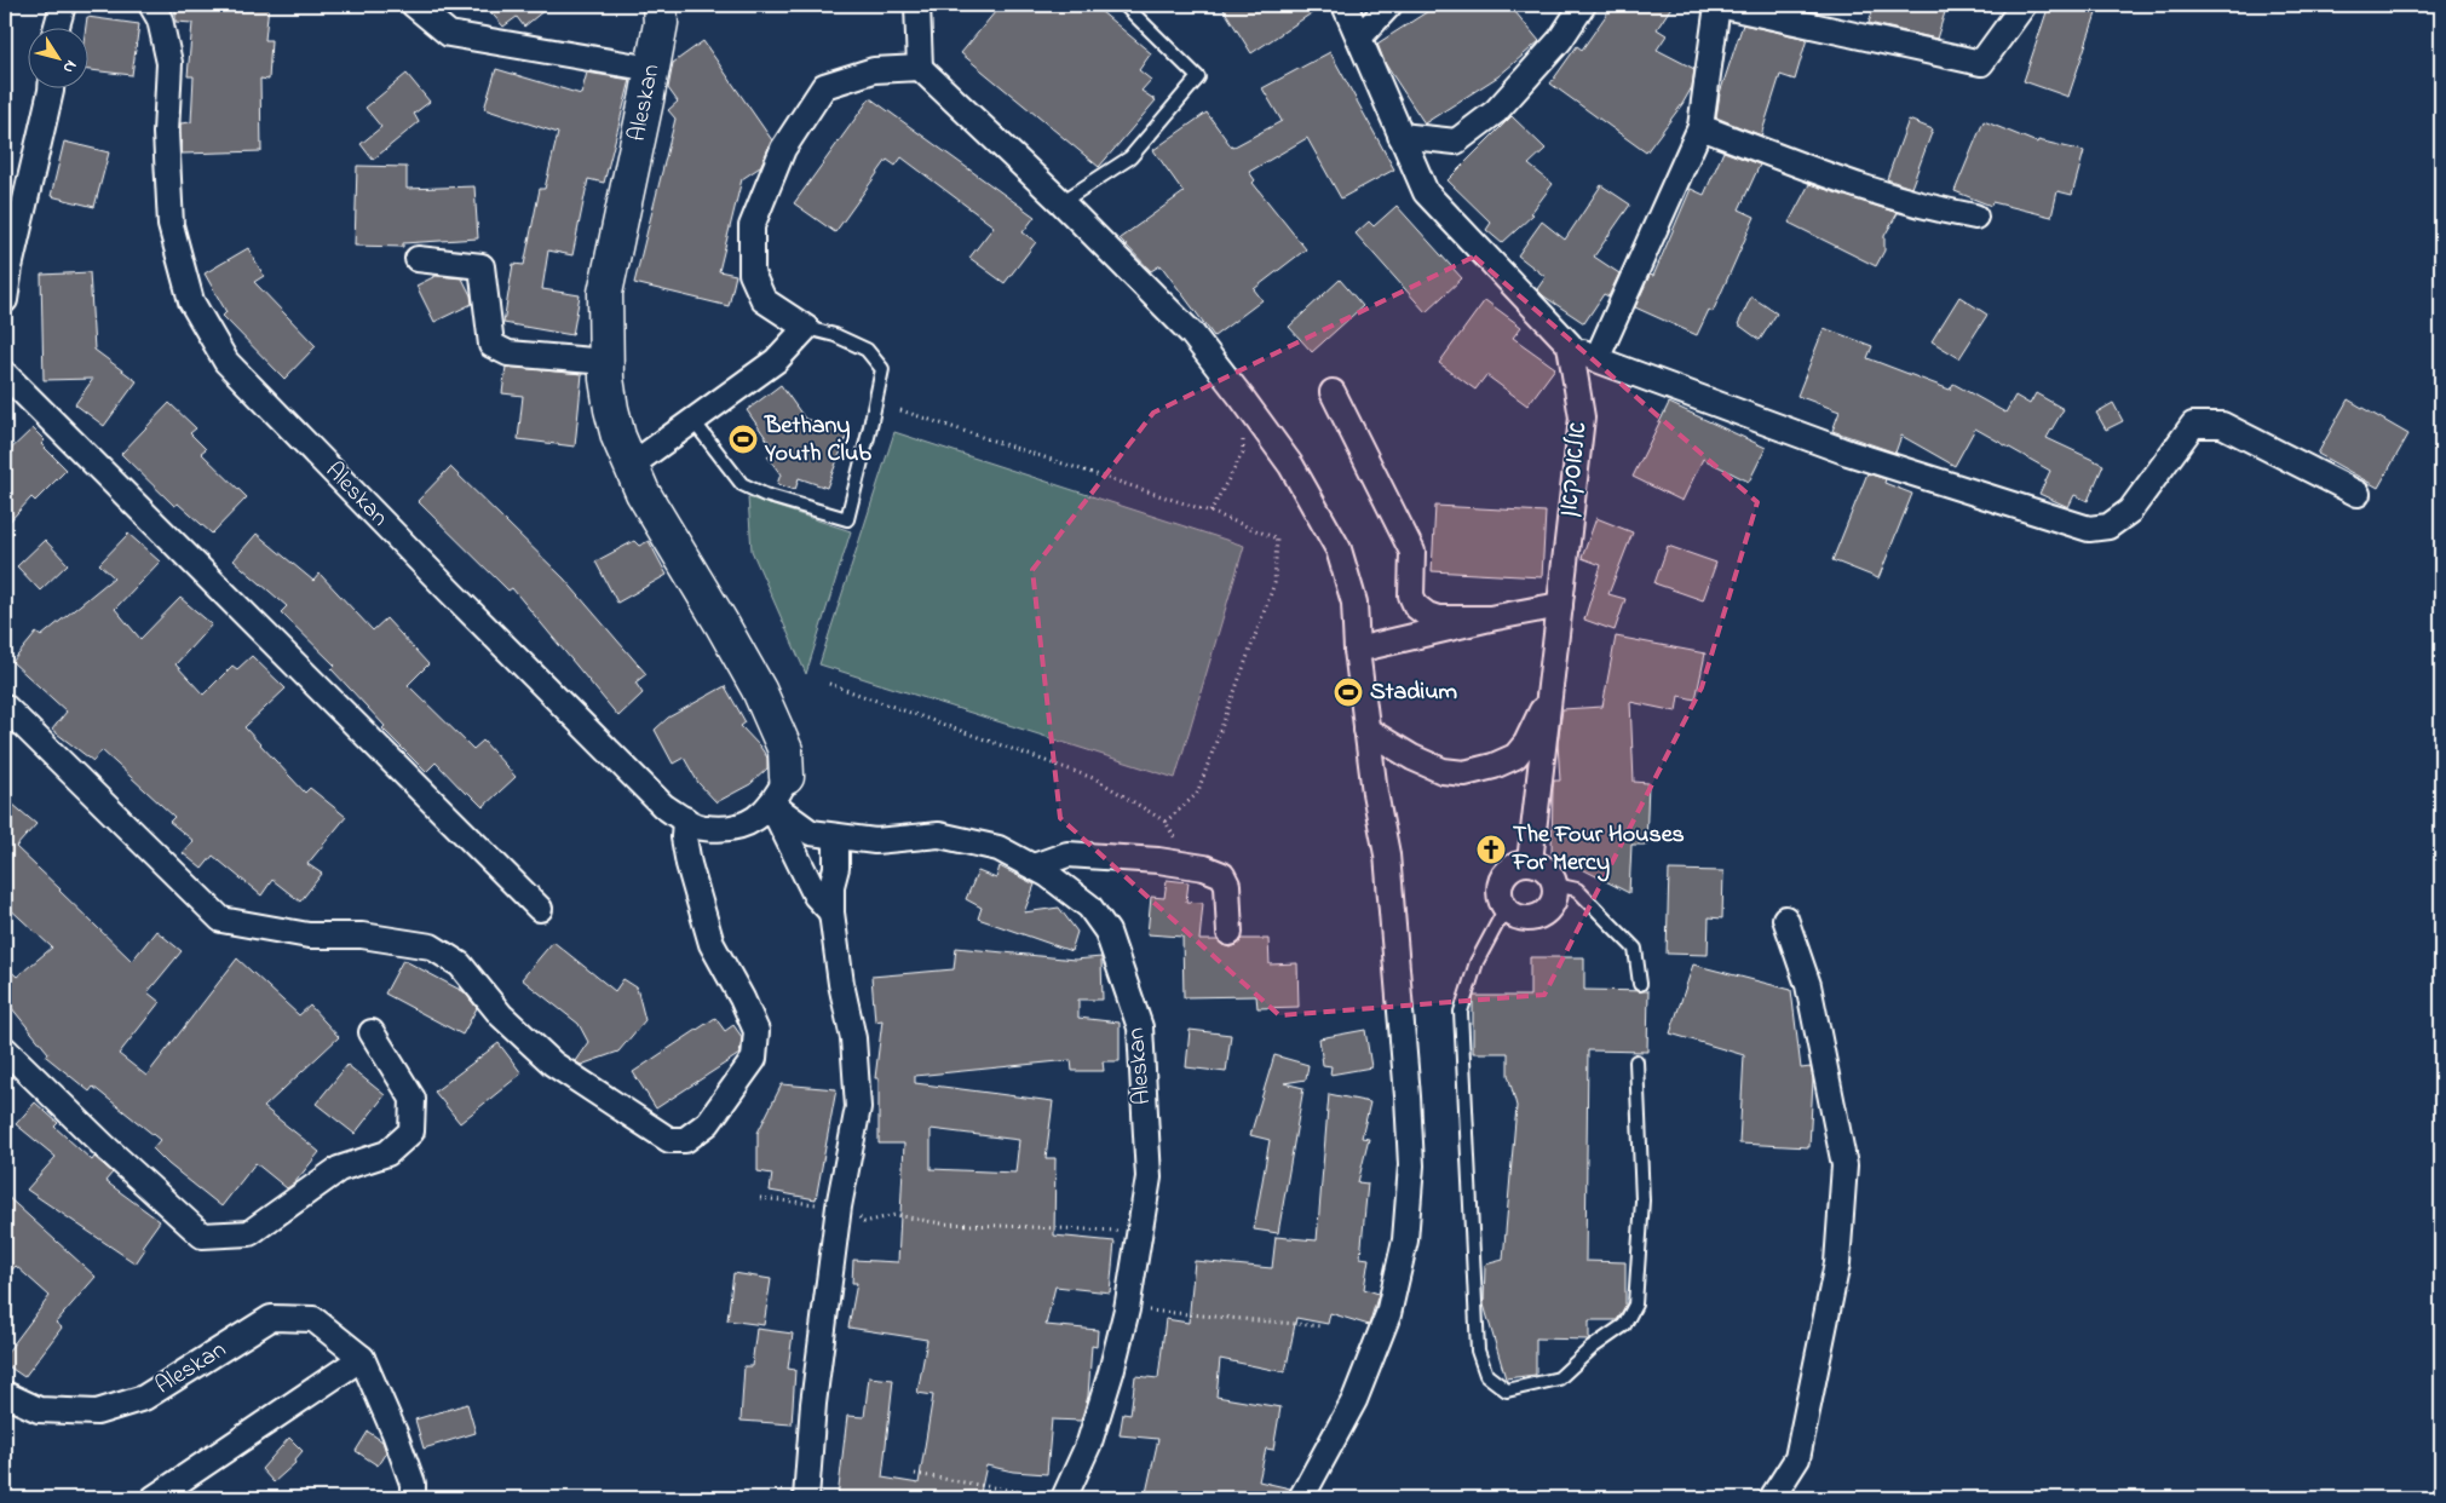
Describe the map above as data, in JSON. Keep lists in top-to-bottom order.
{
  "streets": {
    "street": ["Aleskan", "אלאסקאן"]
  },
  "places": {
    "sports": ["Bethany Youth Club", "Stadium"],
    "church": ["The Four Houses For Mercy"]
  },
  "north": "bottom right"
}
